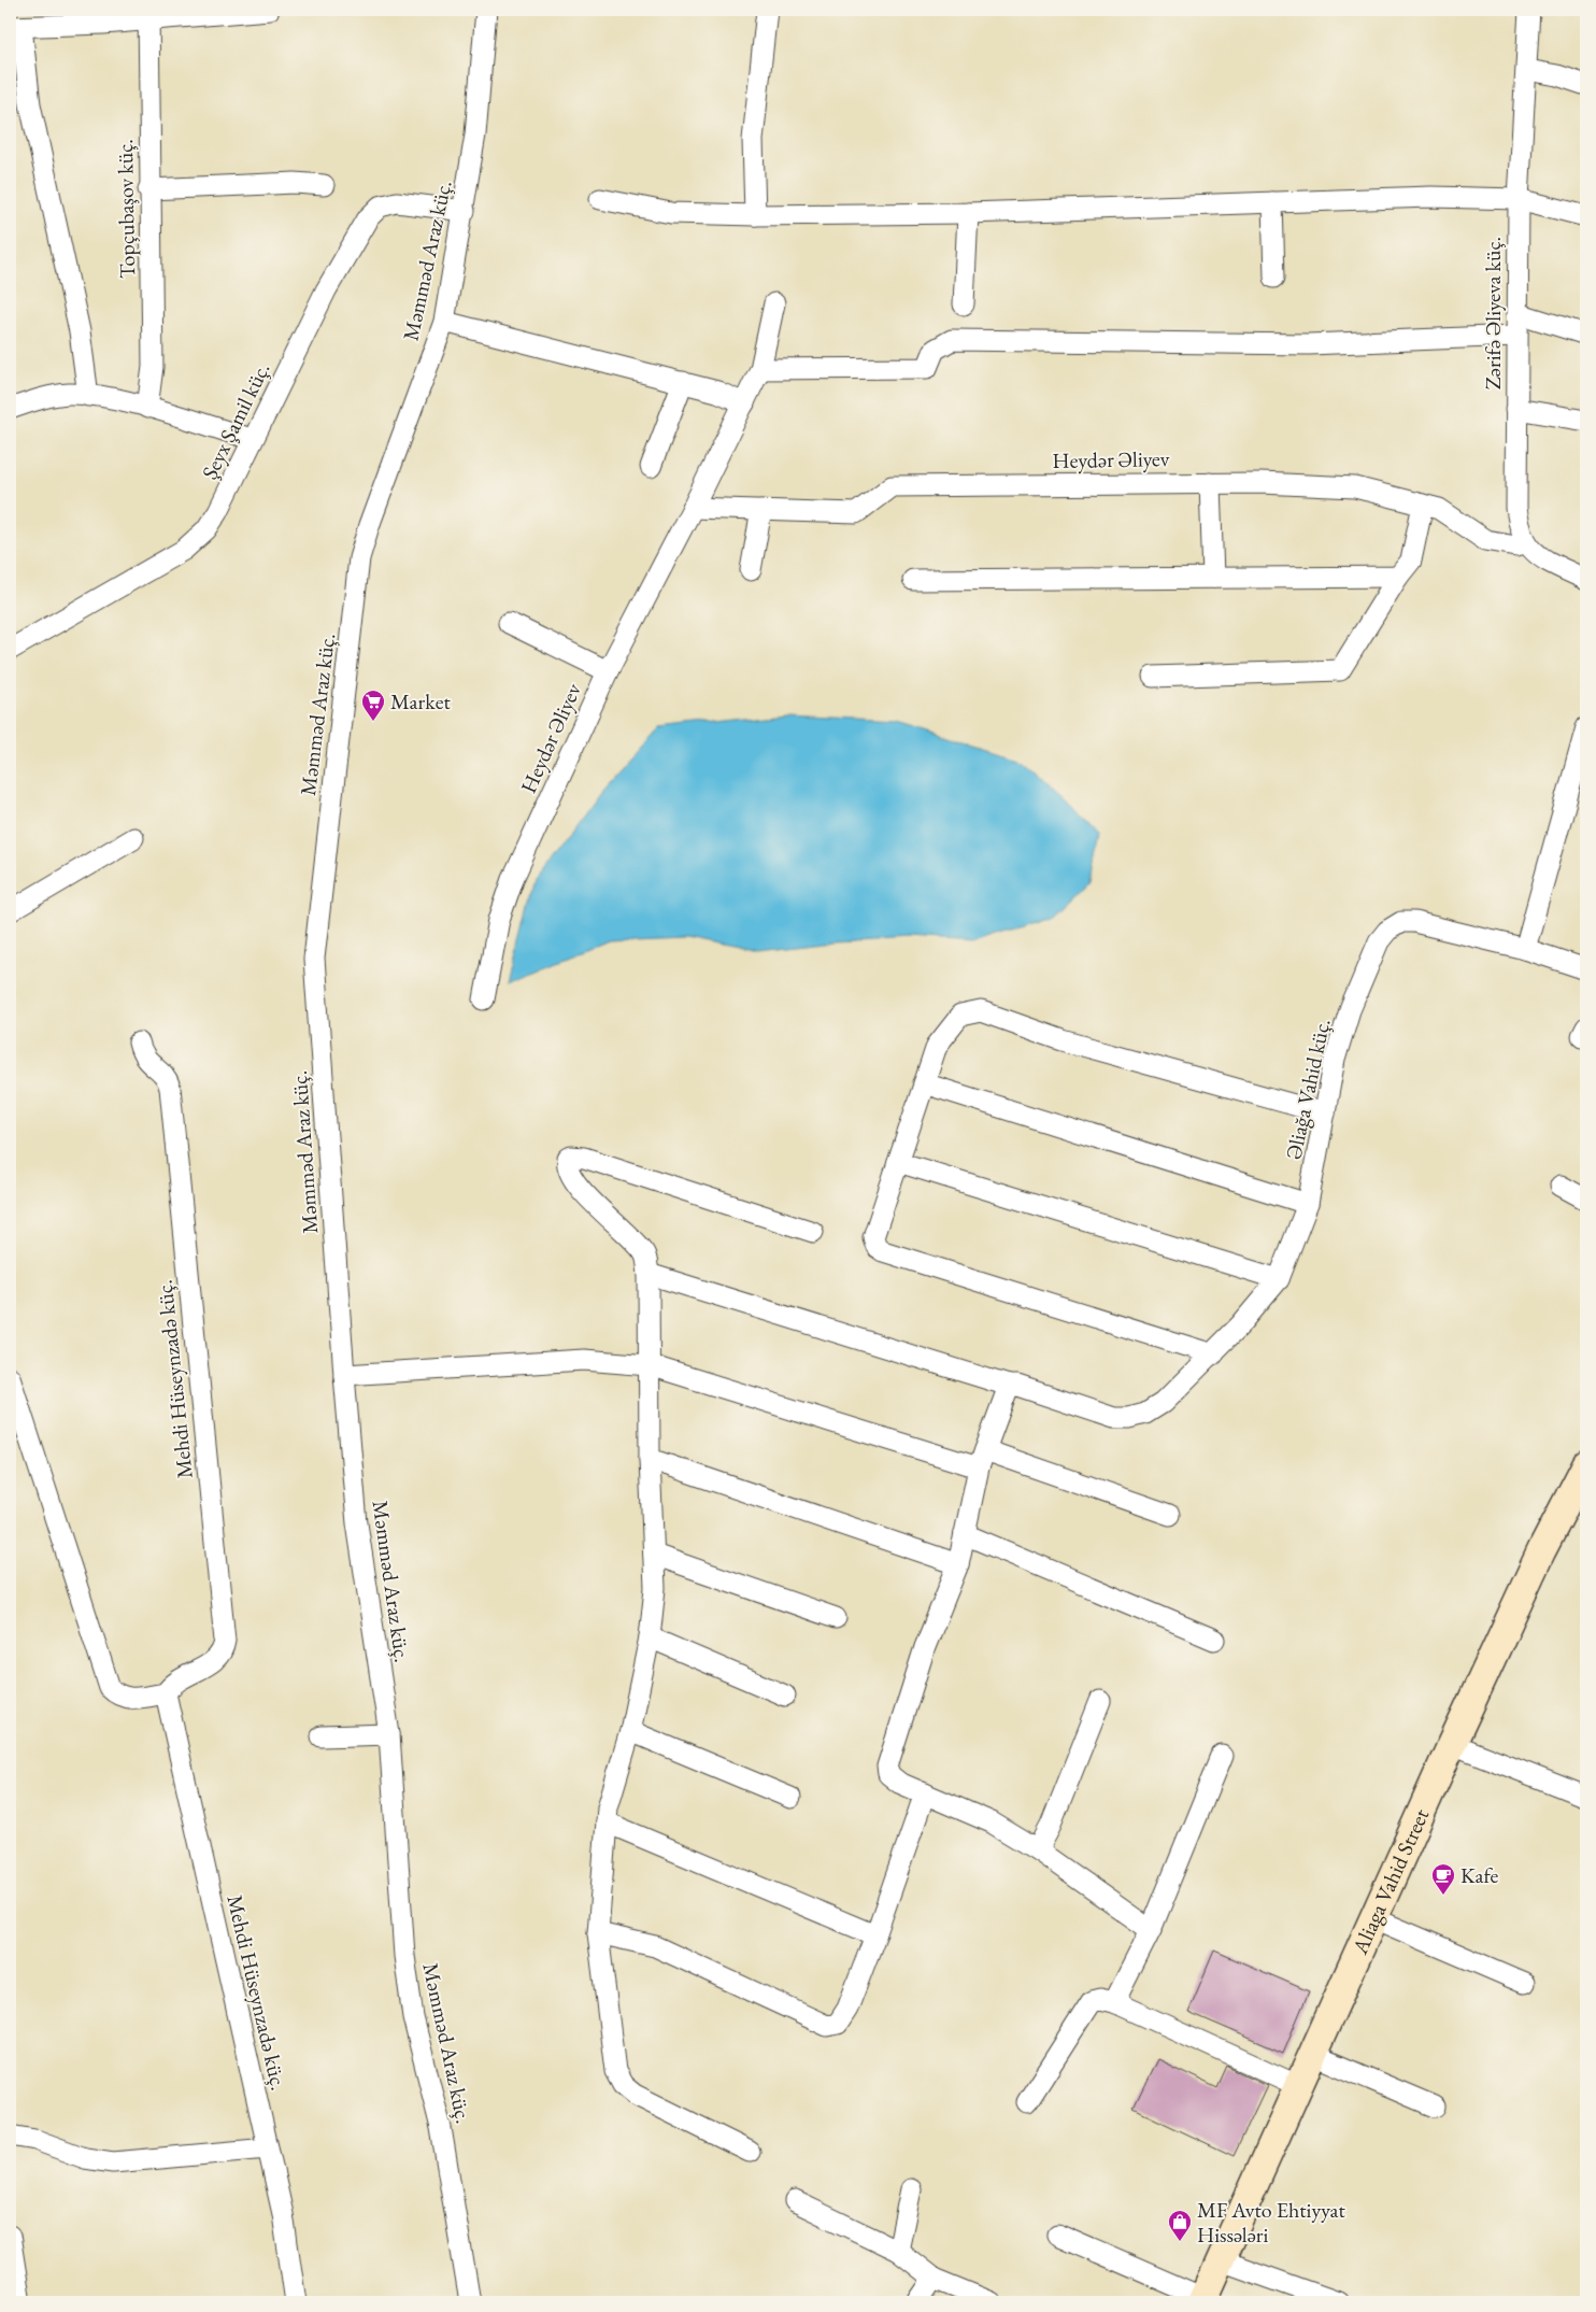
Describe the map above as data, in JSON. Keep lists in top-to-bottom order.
{
  "streets": {
    "main road": ["Aliaga Vahid Street"],
    "street": [
      "Topçubaşov küç.",
      "Məmməd Araz küç.",
      "Zərifə Əliyeva küç.",
      "Şeyx Şamil küç.",
      "Heydər Əliyev",
      "Əliağa Vahid küç.",
      "Mehdi Hüseynzadə küç."
    ]
  },
  "crossings": [
    ["Məmməd Araz küç.", "Şeyx Şamil küç."],
    ["Zərifə Əliyeva küç.", "Heydər Əliyev"]
  ],
  "places": {
    "supermarket": ["Market"],
    "cafe": ["Kafe"],
    "shop": ["MF Avto Ehtiyyat Hissələri"]
  }
}
